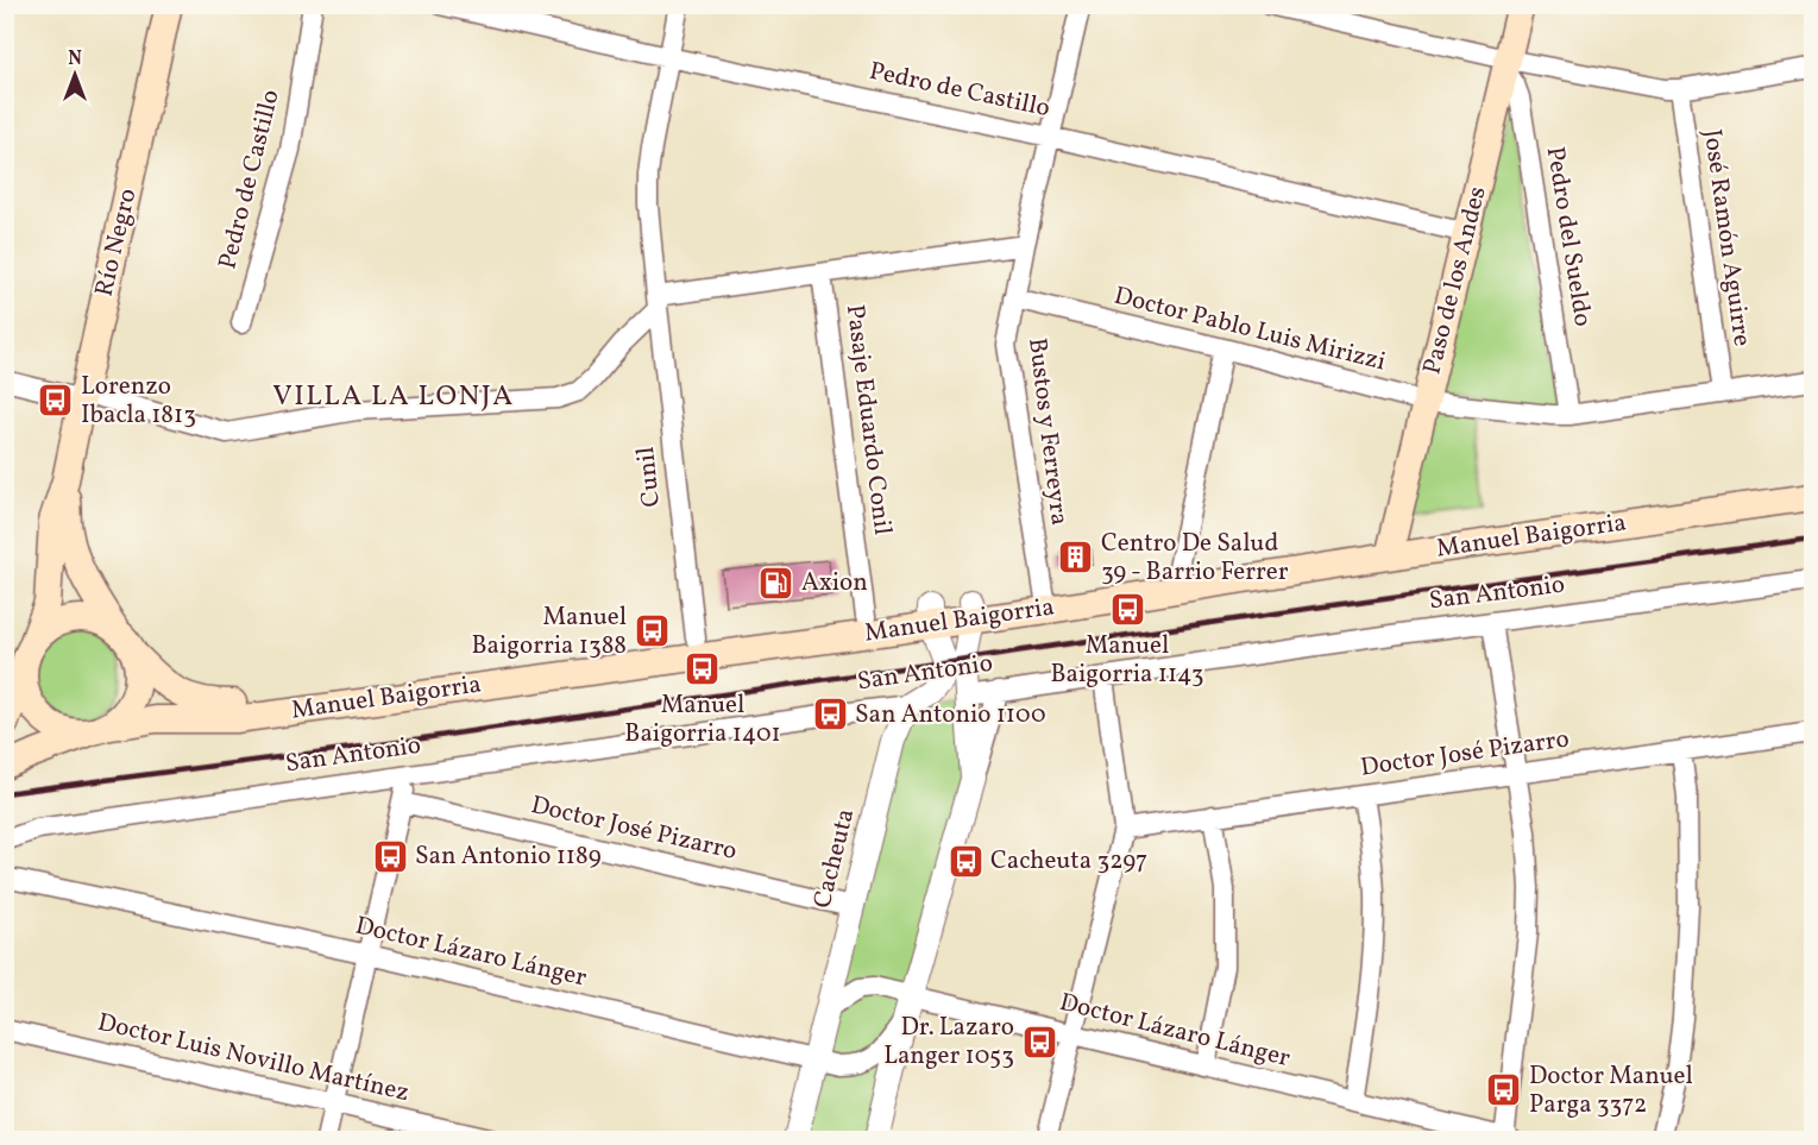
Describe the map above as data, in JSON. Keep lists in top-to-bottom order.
{
  "streets": {
    "main road": ["Río Negro", "Paso de los Andes", "Manuel Baigorria"],
    "street": [
      "Pedro de Castillo",
      "Pedro del Sueldo",
      "José Ramón Aguirre",
      "Doctor Pablo Luis Mirizzi",
      "Pasaje Eduardo Conil",
      "Bustos y Ferreyra",
      "Cunil",
      "San Antonio",
      "Doctor José Pizarro",
      "Cacheuta",
      "Doctor Lázaro Lánger",
      "Doctor Luis Novillo Martínez"
    ]
  },
  "crossings": [
    ["Pedro de Castillo", "Paso de los Andes"],
    ["Pedro de Castillo", "Bustos y Ferreyra"],
    ["Pedro de Castillo", "Cunil"],
    ["Pedro del Sueldo", "Paso de los Andes"],
    ["Pedro del Sueldo", "Doctor Pablo Luis Mirizzi"],
    ["José Ramón Aguirre", "Doctor Pablo Luis Mirizzi"],
    ["Río Negro", "Manuel Baigorria"],
    ["Paso de los Andes", "Doctor Pablo Luis Mirizzi"],
    ["Paso de los Andes", "Manuel Baigorria"],
    ["Doctor Pablo Luis Mirizzi", "Bustos y Ferreyra"],
    ["Pasaje Eduardo Conil", "Manuel Baigorria"],
    ["Bustos y Ferreyra", "Manuel Baigorria"],
    ["Cunil", "Manuel Baigorria"],
    ["Manuel Baigorria", "Cacheuta"],
    ["San Antonio", "Cacheuta"],
    ["Doctor José Pizarro", "Cacheuta"],
    ["Cacheuta", "Doctor Lázaro Lánger"]
  ],
  "districts": ["VILLA LA LONJA"],
  "places": {
    "bus stop": [
      "Lorenzo Ibacla 1813",
      "Manuel Baigorria 1143",
      "Manuel Baigorria 1388",
      "Manuel Baigorria 1401",
      "San Antonio 1100",
      "San Antonio 1189",
      "Cacheuta 3297",
      "Dr. Lazaro Langer 1053",
      "Doctor Manuel Parga 3372"
    ],
    "building": ["Centro De Salud 39 - Barrio Ferrer"],
    "fuel station": ["Axion"]
  },
  "north": "top"
}
